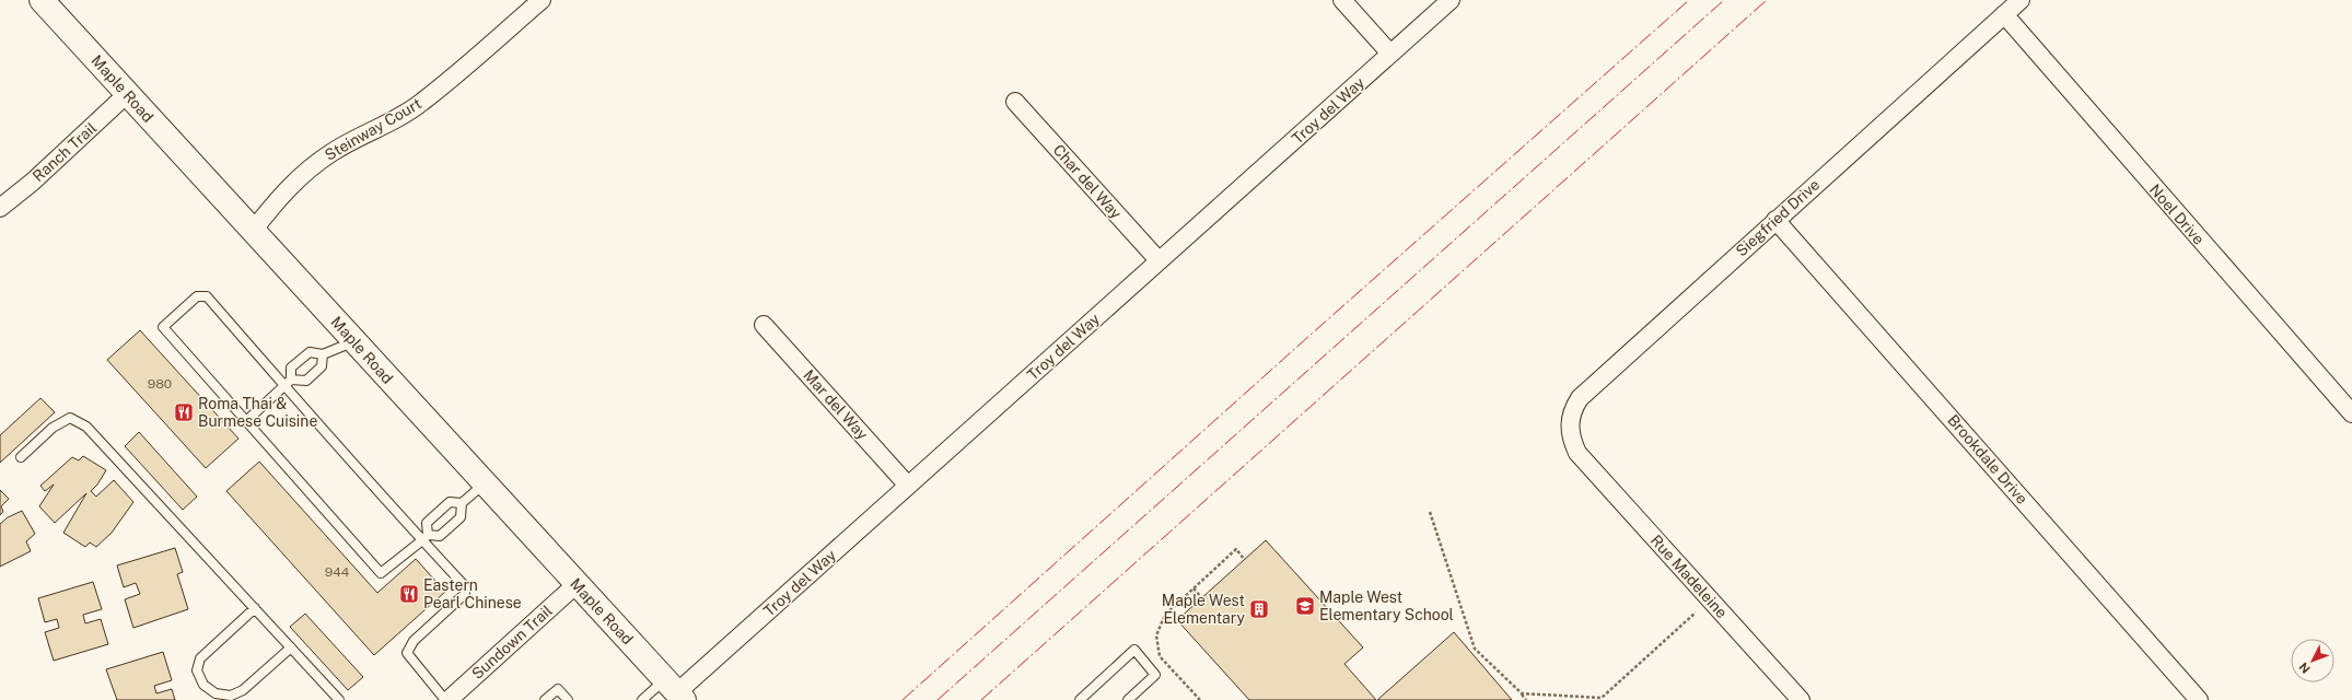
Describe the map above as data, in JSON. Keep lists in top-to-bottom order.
{
  "streets": {
    "main road": ["Maple Road"],
    "street": [
      "Troy del Way",
      "Steinway Court",
      "Ranch Trail",
      "Char del Way",
      "Noel Drive",
      "Siegfried Drive",
      "Mar del Way",
      "Brookdale Drive",
      "Rue Madeleine",
      "Sundown Trail"
    ]
  },
  "crossings": [
    ["Maple Road", "Troy del Way"],
    ["Maple Road", "Steinway Court"],
    ["Maple Road", "Ranch Trail"],
    ["Maple Road", "Sundown Trail"],
    ["Troy del Way", "Char del Way"],
    ["Troy del Way", "Mar del Way"],
    ["Noel Drive", "Siegfried Drive"],
    ["Siegfried Drive", "Brookdale Drive"],
    ["Siegfried Drive", "Rue Madeleine"]
  ],
  "places": {
    "restaurant": ["Roma Thai & Burmese Cuisine", "Eastern Pearl Chinese"],
    "school or university": ["Maple West Elementary School"],
    "building": ["Maple West Elementary"]
  },
  "house_numbers": ["980", "944"],
  "north": "bottom left"
}
